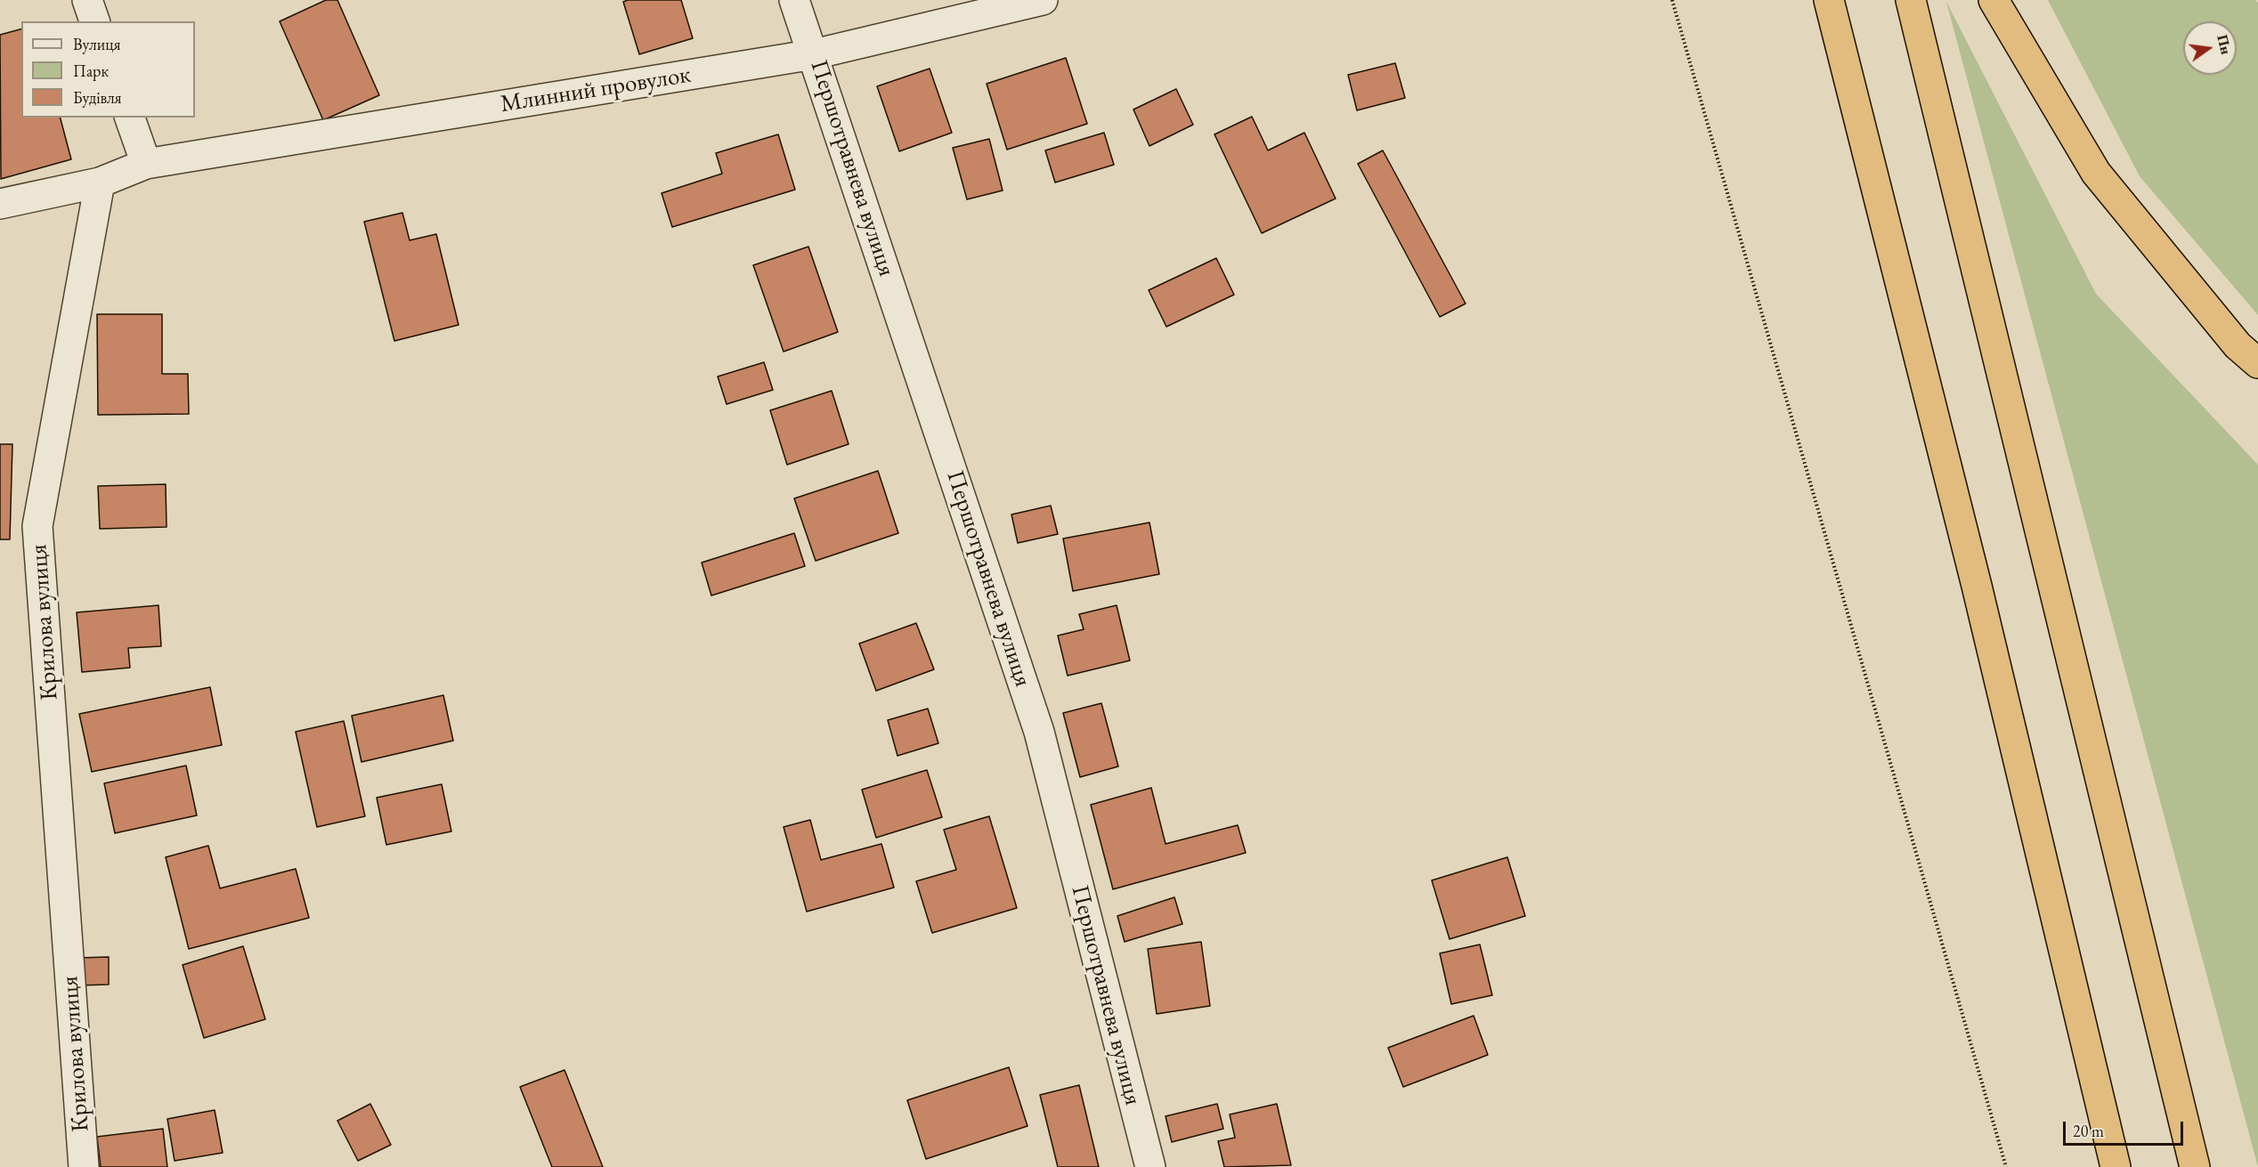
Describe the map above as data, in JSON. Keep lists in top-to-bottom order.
{
  "streets": {
    "street": ["Млинний провулок", "Першотравнева вулиця", "Крилова вулиця"]
  },
  "crossings": [
    ["Млинний провулок", "Першотравнева вулиця"]
  ],
  "legend": ["Вулиця", "Парк", "Будівля"],
  "scale_bar": "20 m",
  "north": "right"
}
